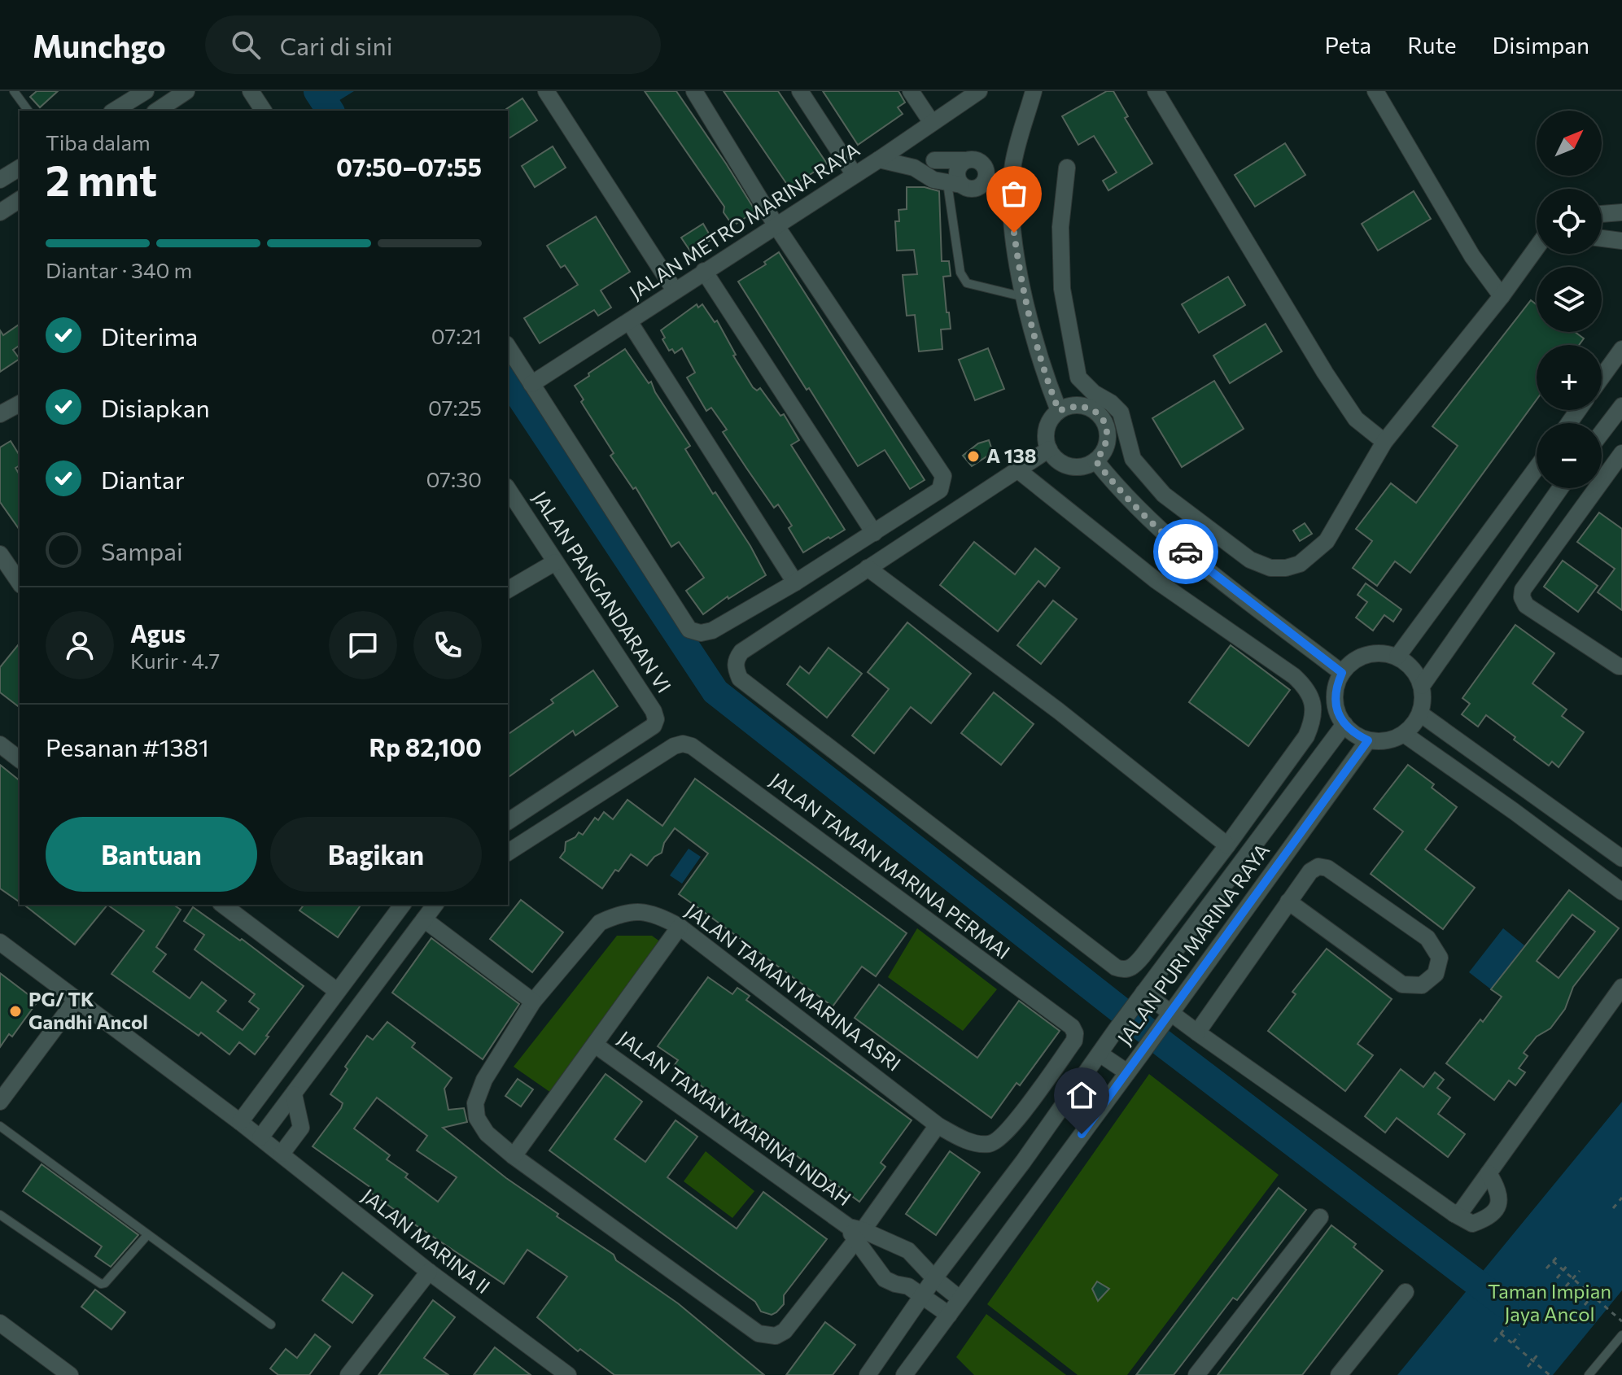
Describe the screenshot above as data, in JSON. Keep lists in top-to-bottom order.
{
  "streets": {
    "street": [
      "JALAN METRO MARINA RAYA",
      "JALAN PANGANDARAN VI",
      "JALAN TAMAN MARINA PERMAI",
      "JALAN PURI MARINA RAYA",
      "JALAN TAMAN MARINA ASRI",
      "JALAN TAMAN MARINA INDAH",
      "JALAN MARINA II"
    ]
  },
  "crossings": [
    ["JALAN TAMAN MARINA PERMAI", "JALAN TAMAN MARINA ASRI"],
    ["JALAN TAMAN MARINA PERMAI", "JALAN TAMAN MARINA INDAH"],
    ["JALAN PURI MARINA RAYA", "JALAN TAMAN MARINA INDAH"],
    ["JALAN TAMAN MARINA ASRI", "JALAN TAMAN MARINA INDAH"]
  ],
  "parks": ["Taman Impian Jaya Ancol"],
  "places": ["A 138", "PG/ TK Gandhi Ancol"],
  "north": "top right",
  "page": {
    "header": "Munchgo",
    "search": "Cari di sini",
    "nav": ["Peta", "Rute", "Disimpan"],
    "map_buttons": ["+", "−"],
    "heading": ["2 mnt", "Tiba dalam", "07:50–07:55"],
    "panel": [
      "Agus",
      "Kurir · 4.7",
      "Pesanan #1381",
      "Rp 82,100"
    ],
    "bar": "Diantar · 340 m",
    "list": [
      ["Diterima", "07:21"],
      ["Disiapkan", "07:25"],
      ["Diantar", "07:30"],
      "Sampai"
    ],
    "buttons": ["Bantuan", "Bagikan"]
  }
}
